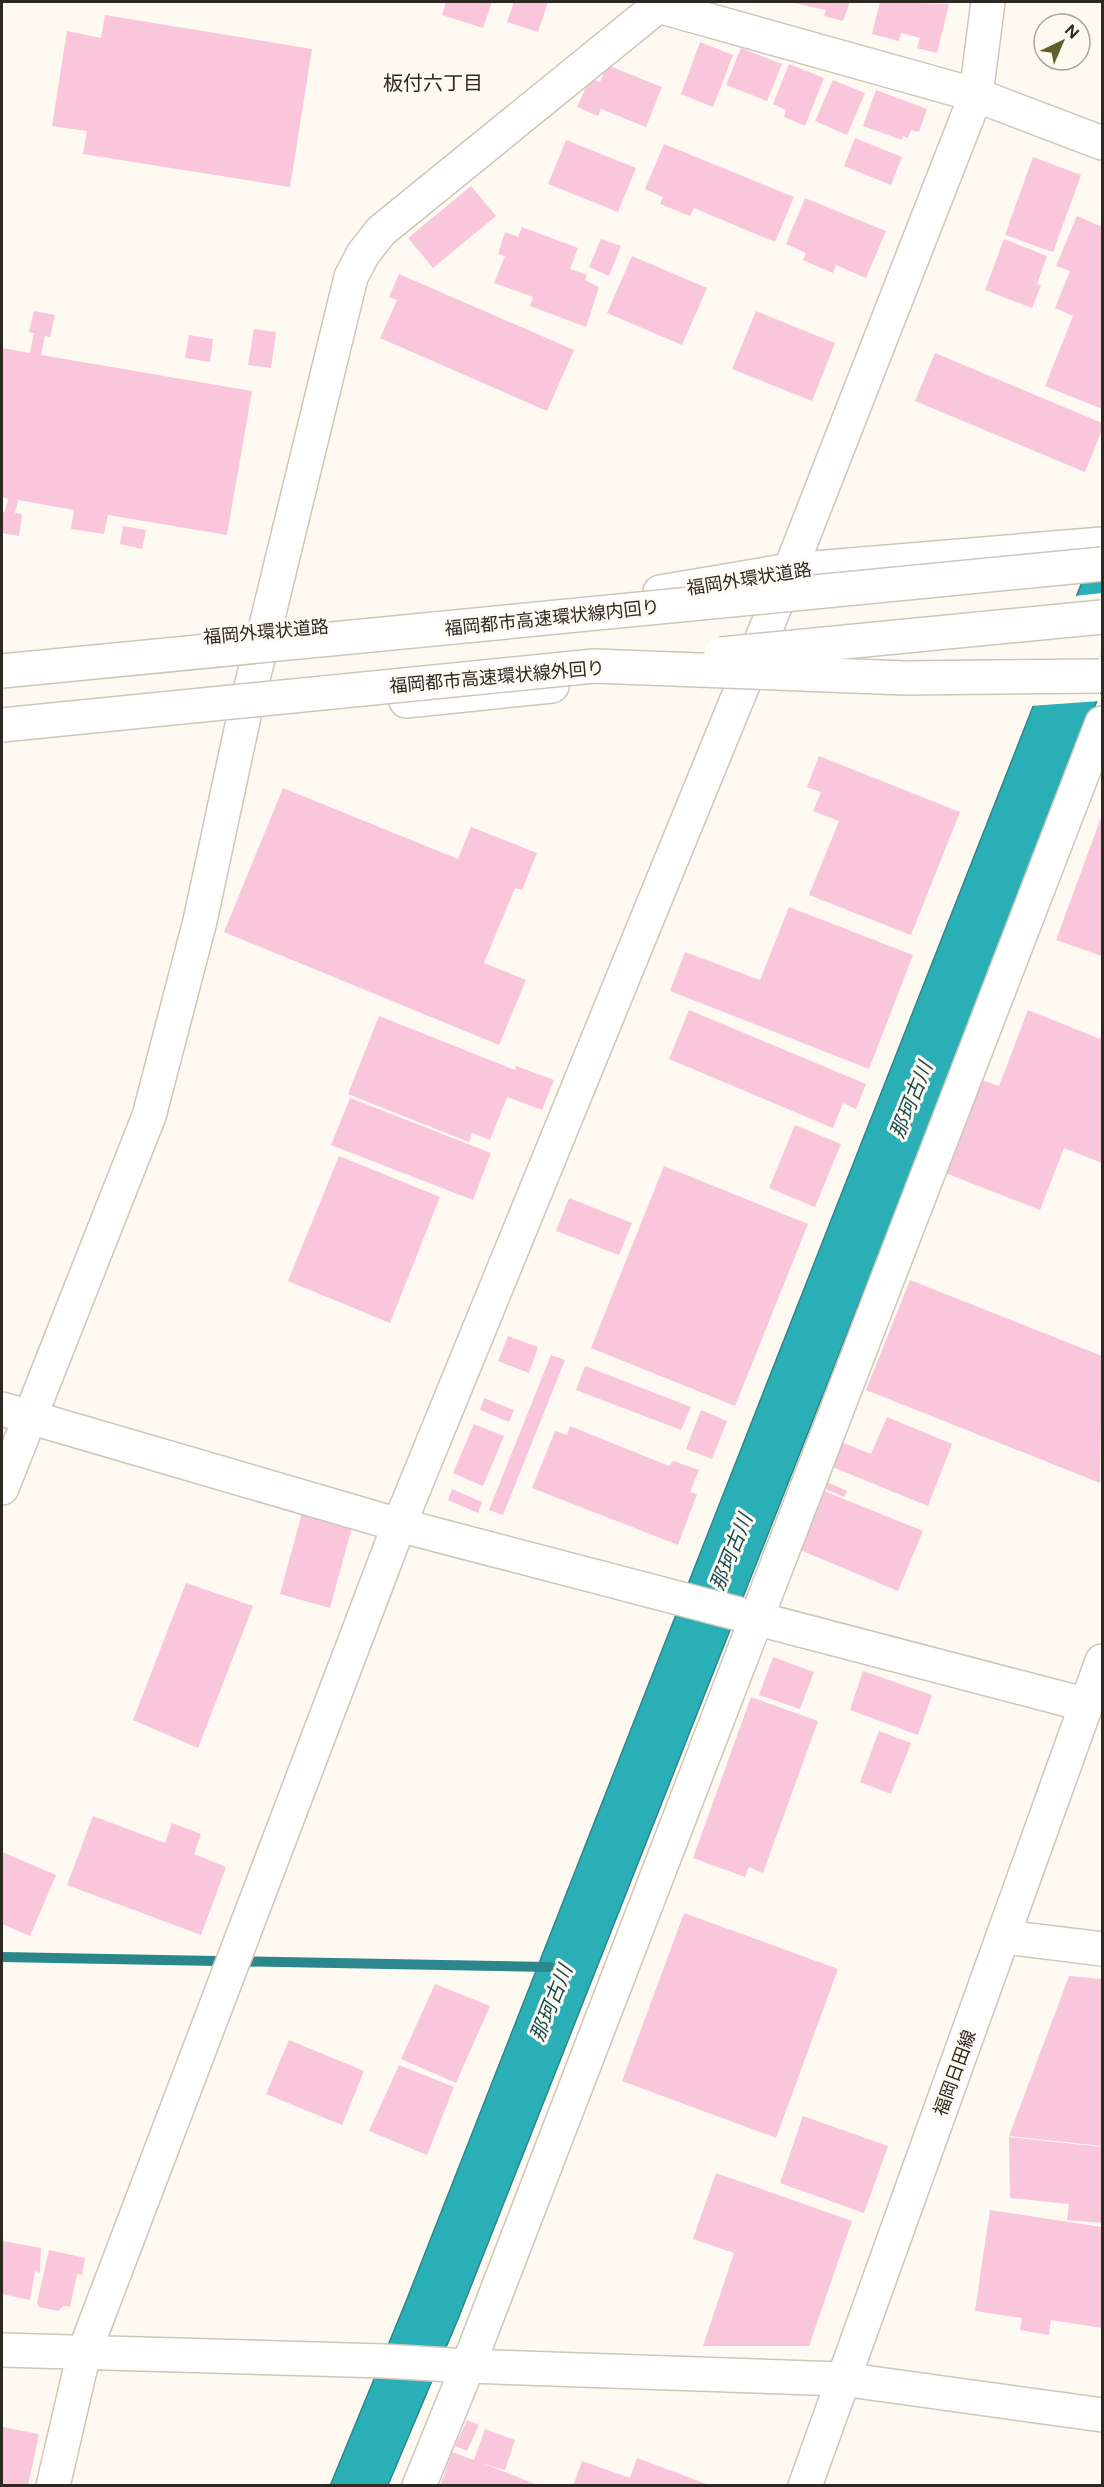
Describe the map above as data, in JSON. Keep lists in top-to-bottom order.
{
  "streets": {
    "main road": [
      "福岡外環状道路",
      "福岡都市高速環状線内回り",
      "福岡都市高速環状線外回り",
      "福岡日田線"
    ]
  },
  "districts": ["板付六丁目"],
  "water": ["那珂古川"],
  "north": "top right"
}
